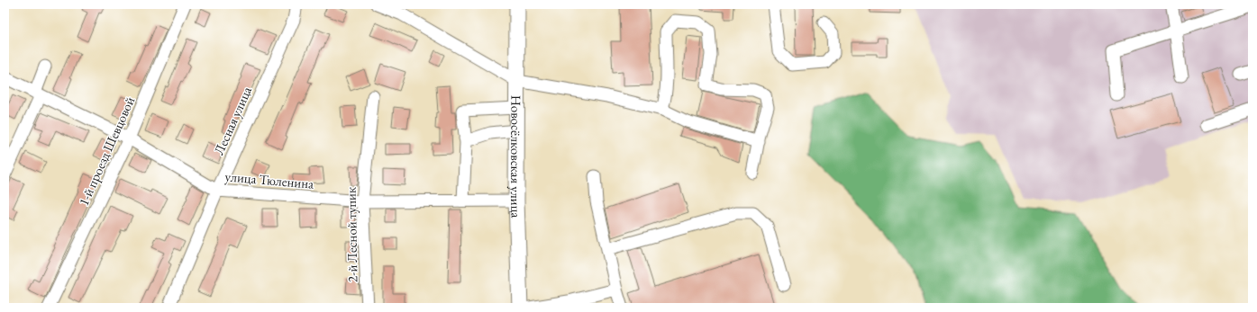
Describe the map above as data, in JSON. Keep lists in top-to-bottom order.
{
  "streets": {
    "main road": ["Новосёлковская улица"],
    "street": [
      "Лесная улица",
      "1-й проезд Шевцовой",
      "улица Тюленина",
      "2-й Лесной тупик"
    ]
  },
  "crossings": [
    ["Лесная улица", "улица Тюленина"],
    ["1-й проезд Шевцовой", "улица Тюленина"],
    ["Новосёлковская улица", "улица Тюленина"],
    ["улица Тюленина", "2-й Лесной тупик"]
  ]
}
